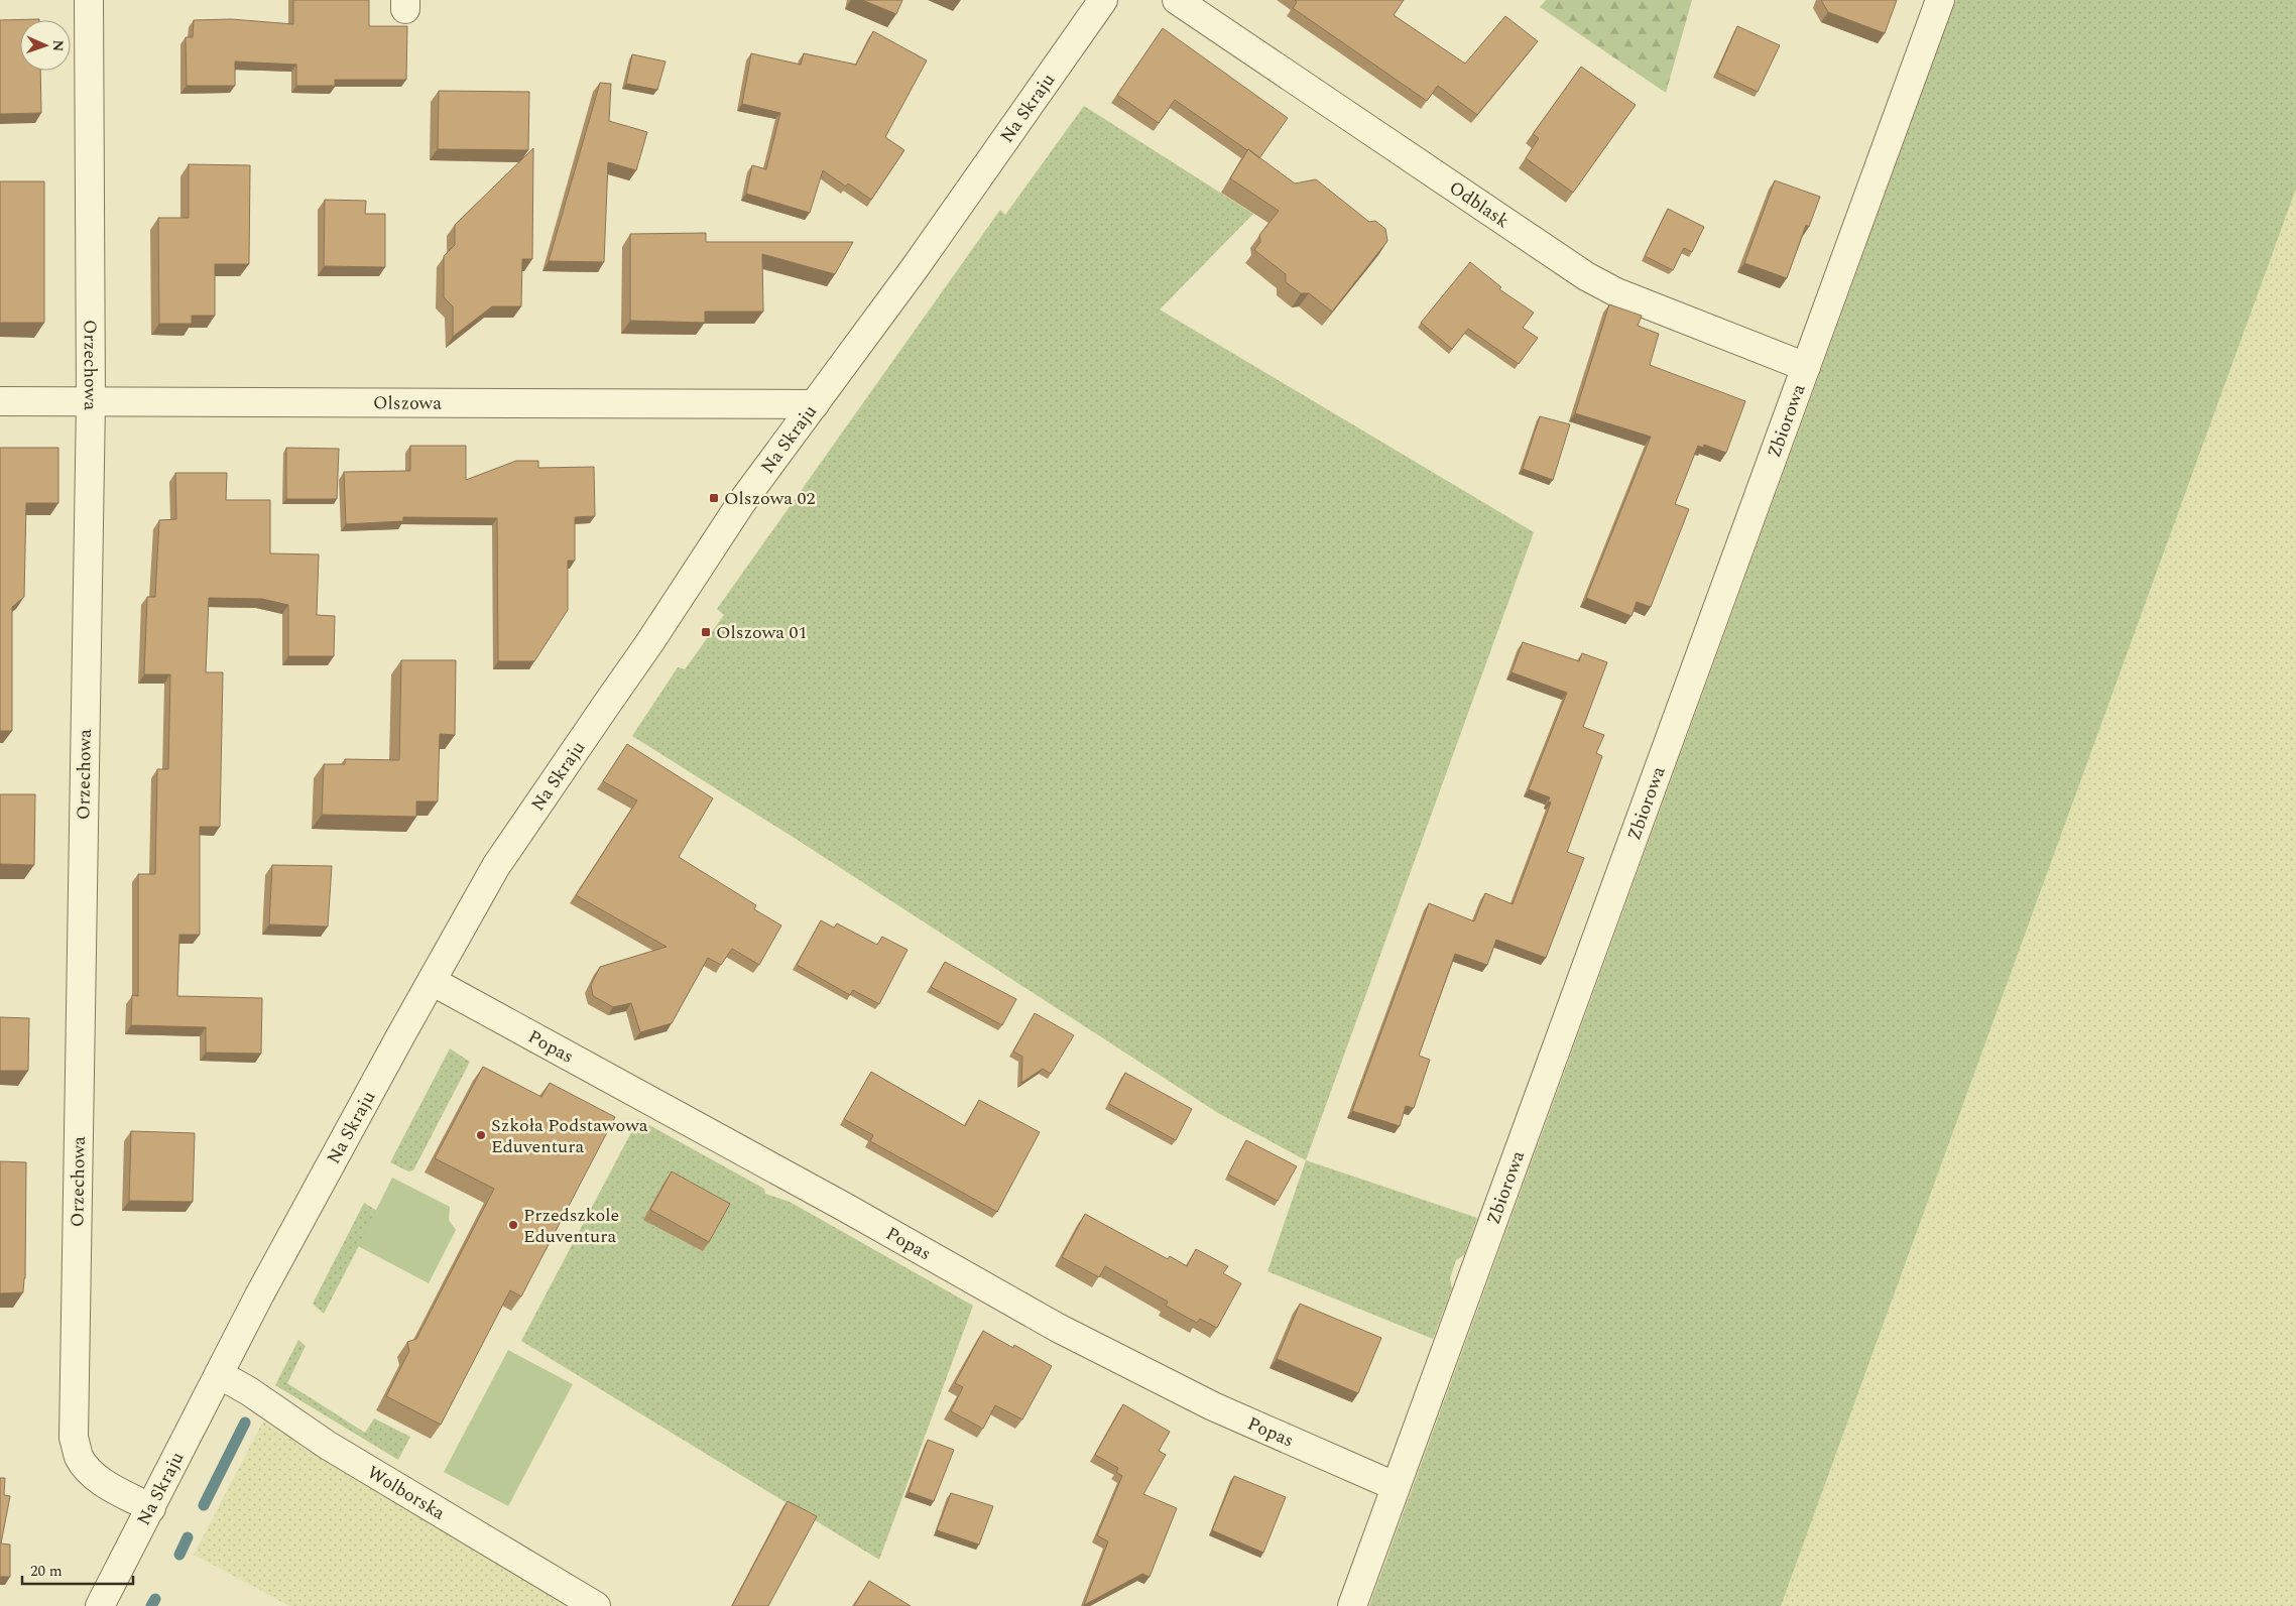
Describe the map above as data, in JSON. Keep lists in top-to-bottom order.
{
  "streets": {
    "street": [
      "Na Skraju",
      "Odblask",
      "Orzechowa",
      "Olszowa",
      "Zbiorowa",
      "Popas",
      "Wolborska"
    ]
  },
  "crossings": [
    ["Na Skraju", "Orzechowa"],
    ["Na Skraju", "Olszowa"],
    ["Na Skraju", "Popas"],
    ["Na Skraju", "Wolborska"],
    ["Odblask", "Zbiorowa"],
    ["Orzechowa", "Olszowa"],
    ["Zbiorowa", "Popas"]
  ],
  "places": {
    "transit": ["Olszowa 02", "Olszowa 01"],
    "other": ["Szkoła Podstawowa Eduventura", "Przedszkole Eduventura"]
  },
  "scale_bar": "20 m",
  "north": "right"
}
